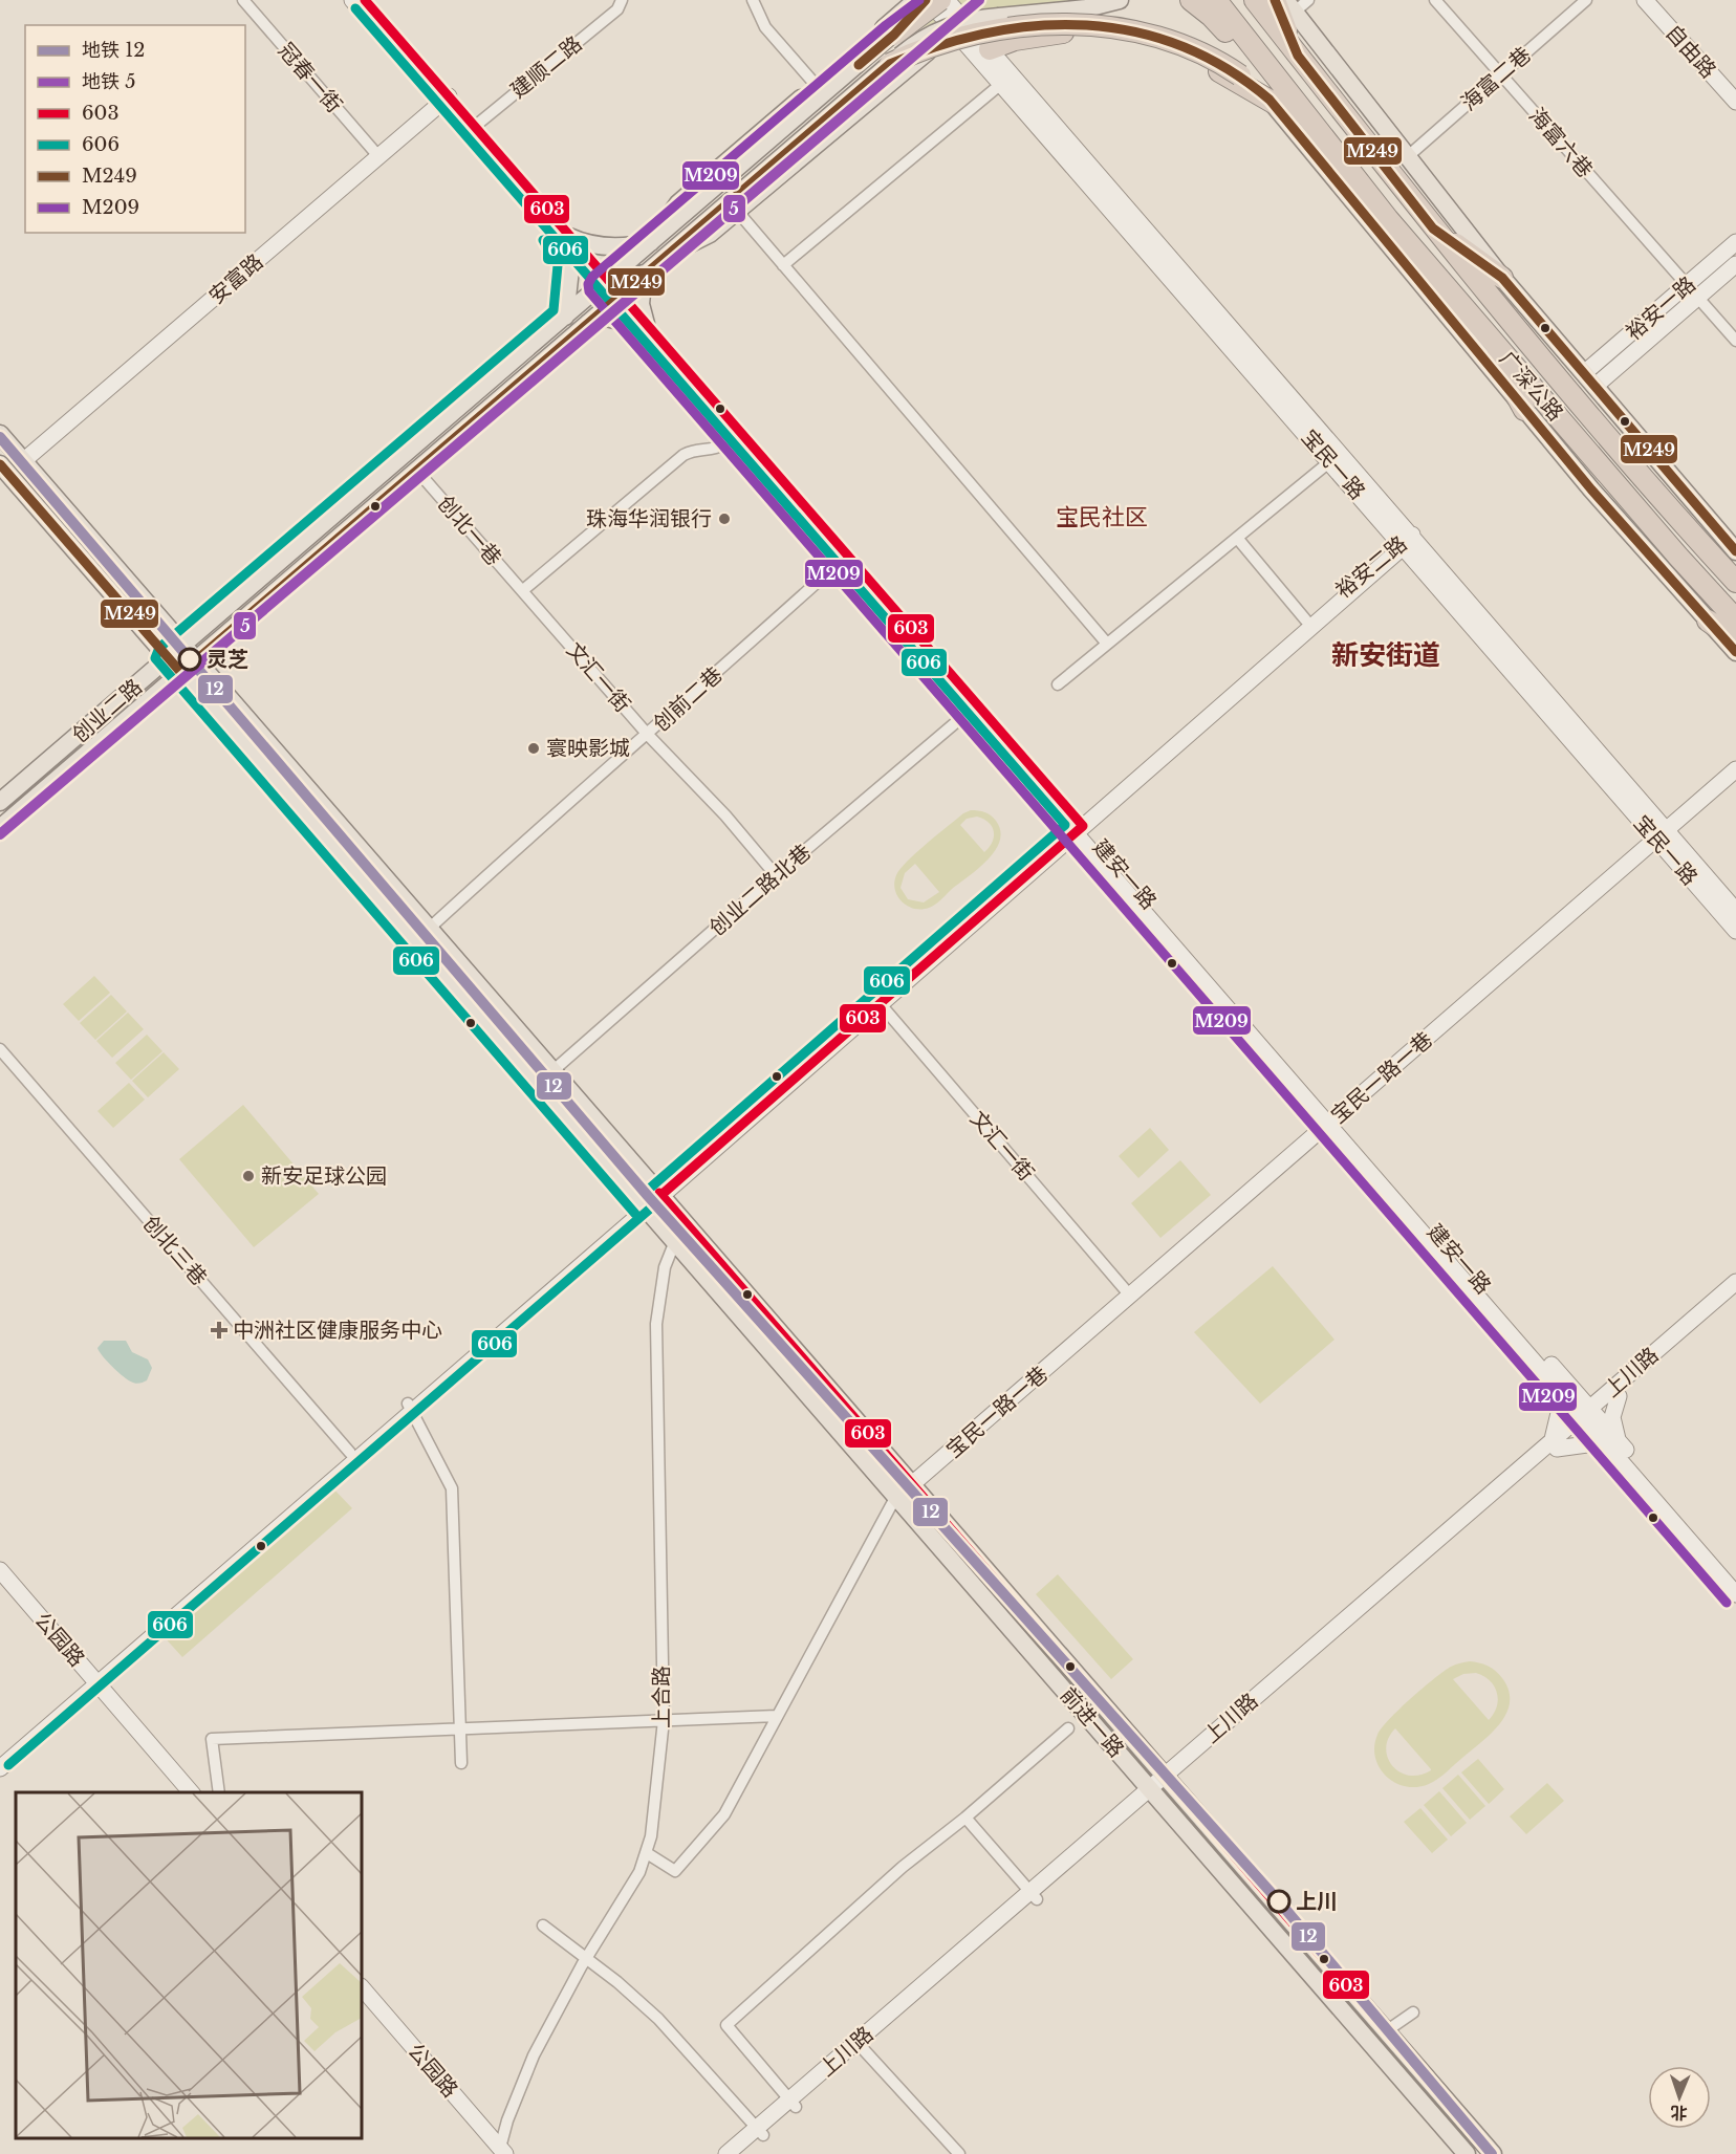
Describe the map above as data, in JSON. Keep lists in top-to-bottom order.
{
  "streets": {
    "highway": ["广深公路"],
    "main road": [
      "自由路",
      "安富路",
      "裕安一路",
      "宝民一路",
      "裕安二路",
      "创业二路",
      "建安一路",
      "宝民一路一巷",
      "上川路",
      "公园路",
      "前进一路"
    ],
    "street": [
      "建顺二路",
      "冠春一街",
      "海富二巷",
      "海富六巷",
      "创北一巷",
      "文汇一街",
      "创前二巷",
      "创业二路北巷",
      "创北三巷",
      "上合路"
    ]
  },
  "crossings": [
    ["建顺二路", "建安一路"],
    ["冠春一街", "安富路"],
    ["海富二巷", "海富六巷"],
    ["海富六巷", "裕安一路"],
    ["安富路", "建安一路"],
    ["安富路", "前进一路"],
    ["宝民一路", "裕安二路"],
    ["宝民一路", "创业二路"],
    ["宝民一路", "宝民一路一巷"],
    ["创北一巷", "文汇一街"],
    ["创北一巷", "创业二路"],
    ["裕安二路", "文汇一街"],
    ["裕安二路", "建安一路"],
    ["裕安二路", "创北三巷"],
    ["裕安二路", "公园路"],
    ["裕安二路", "前进一路"],
    ["文汇一街", "创前二巷"],
    ["文汇一街", "创业二路北巷"],
    ["文汇一街", "宝民一路一巷"],
    ["创前二巷", "建安一路"],
    ["创前二巷", "前进一路"],
    ["创业二路", "建安一路"],
    ["创业二路", "前进一路"],
    ["建安一路", "创业二路北巷"],
    ["建安一路", "宝民一路一巷"],
    ["建安一路", "上川路"],
    ["创业二路北巷", "前进一路"],
    ["宝民一路一巷", "前进一路"],
    ["上川路", "前进一路"],
    ["公园路", "上合路"],
    ["上合路", "前进一路"]
  ],
  "districts": ["宝民社区", "新安街道"],
  "places": {
    "other": [
      "珠海华润银行",
      "灵芝",
      "寰映影城",
      "新安足球公园",
      "上川"
    ],
    "health": ["中洲社区健康服务中心"]
  },
  "lines": [
    "metro line 5",
    "transit line 603",
    "transit line M249",
    "transit line M209",
    "transit line 606",
    "metro line 12"
  ],
  "legend": [
    "地铁 12",
    "地铁 5",
    "603",
    "606",
    "M249",
    "M209"
  ],
  "north": "bottom"
}
